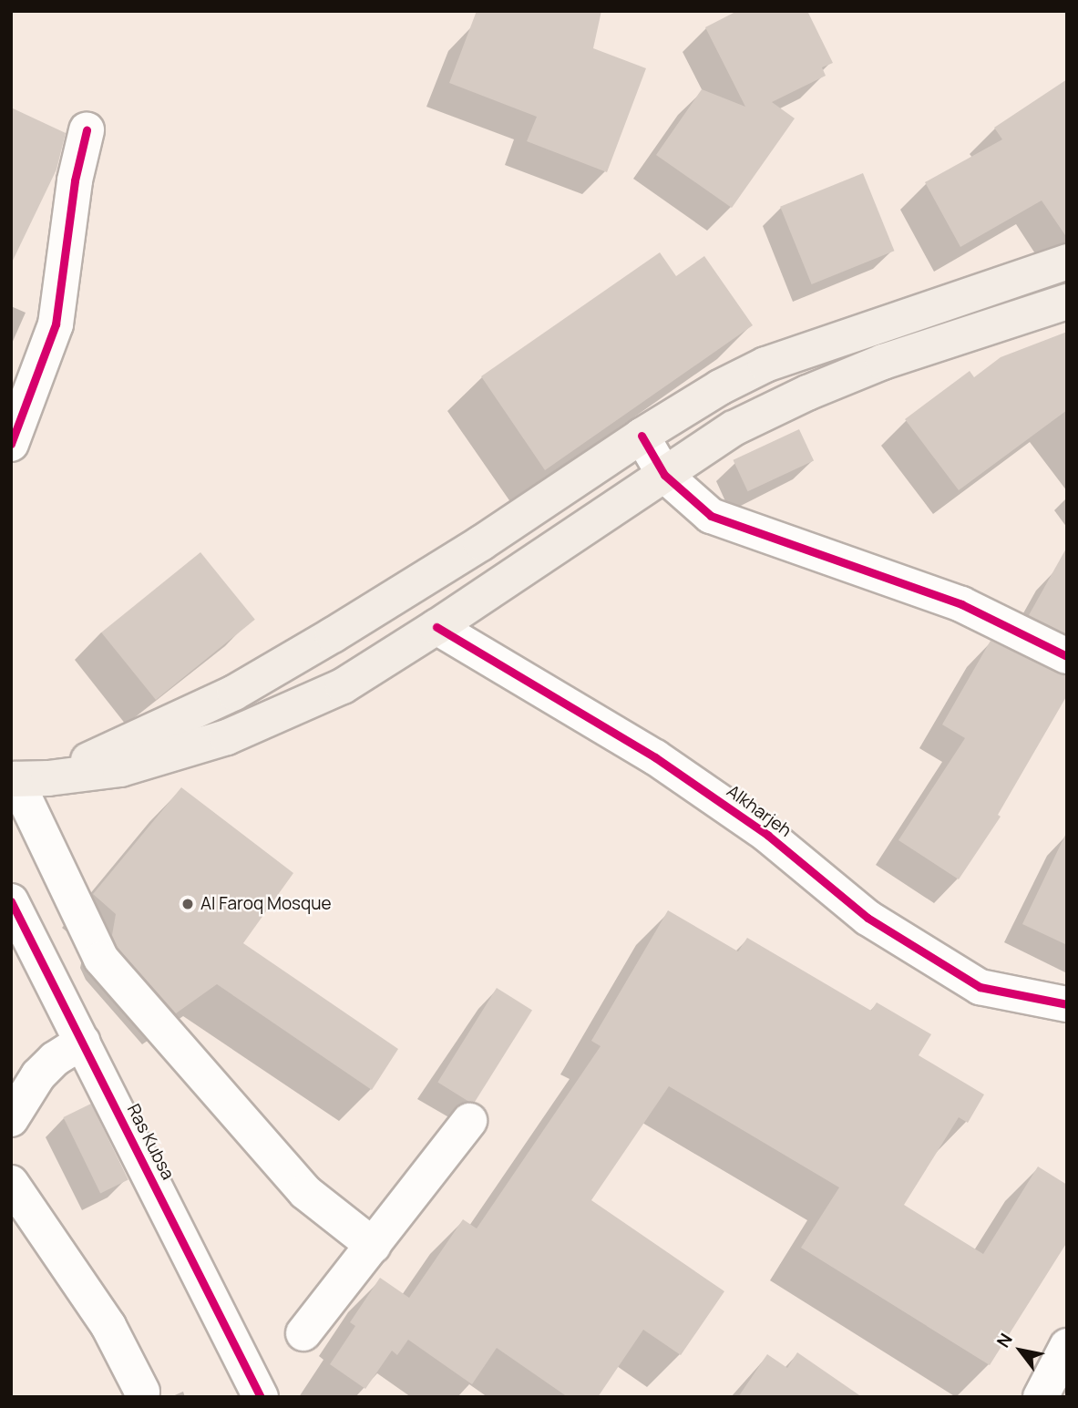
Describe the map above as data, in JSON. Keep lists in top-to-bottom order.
{
  "streets": {
    "street": ["Alkharjeh", "Ras Kubsa"]
  },
  "places": ["Al Faroq Mosque"],
  "north": "top left"
}
